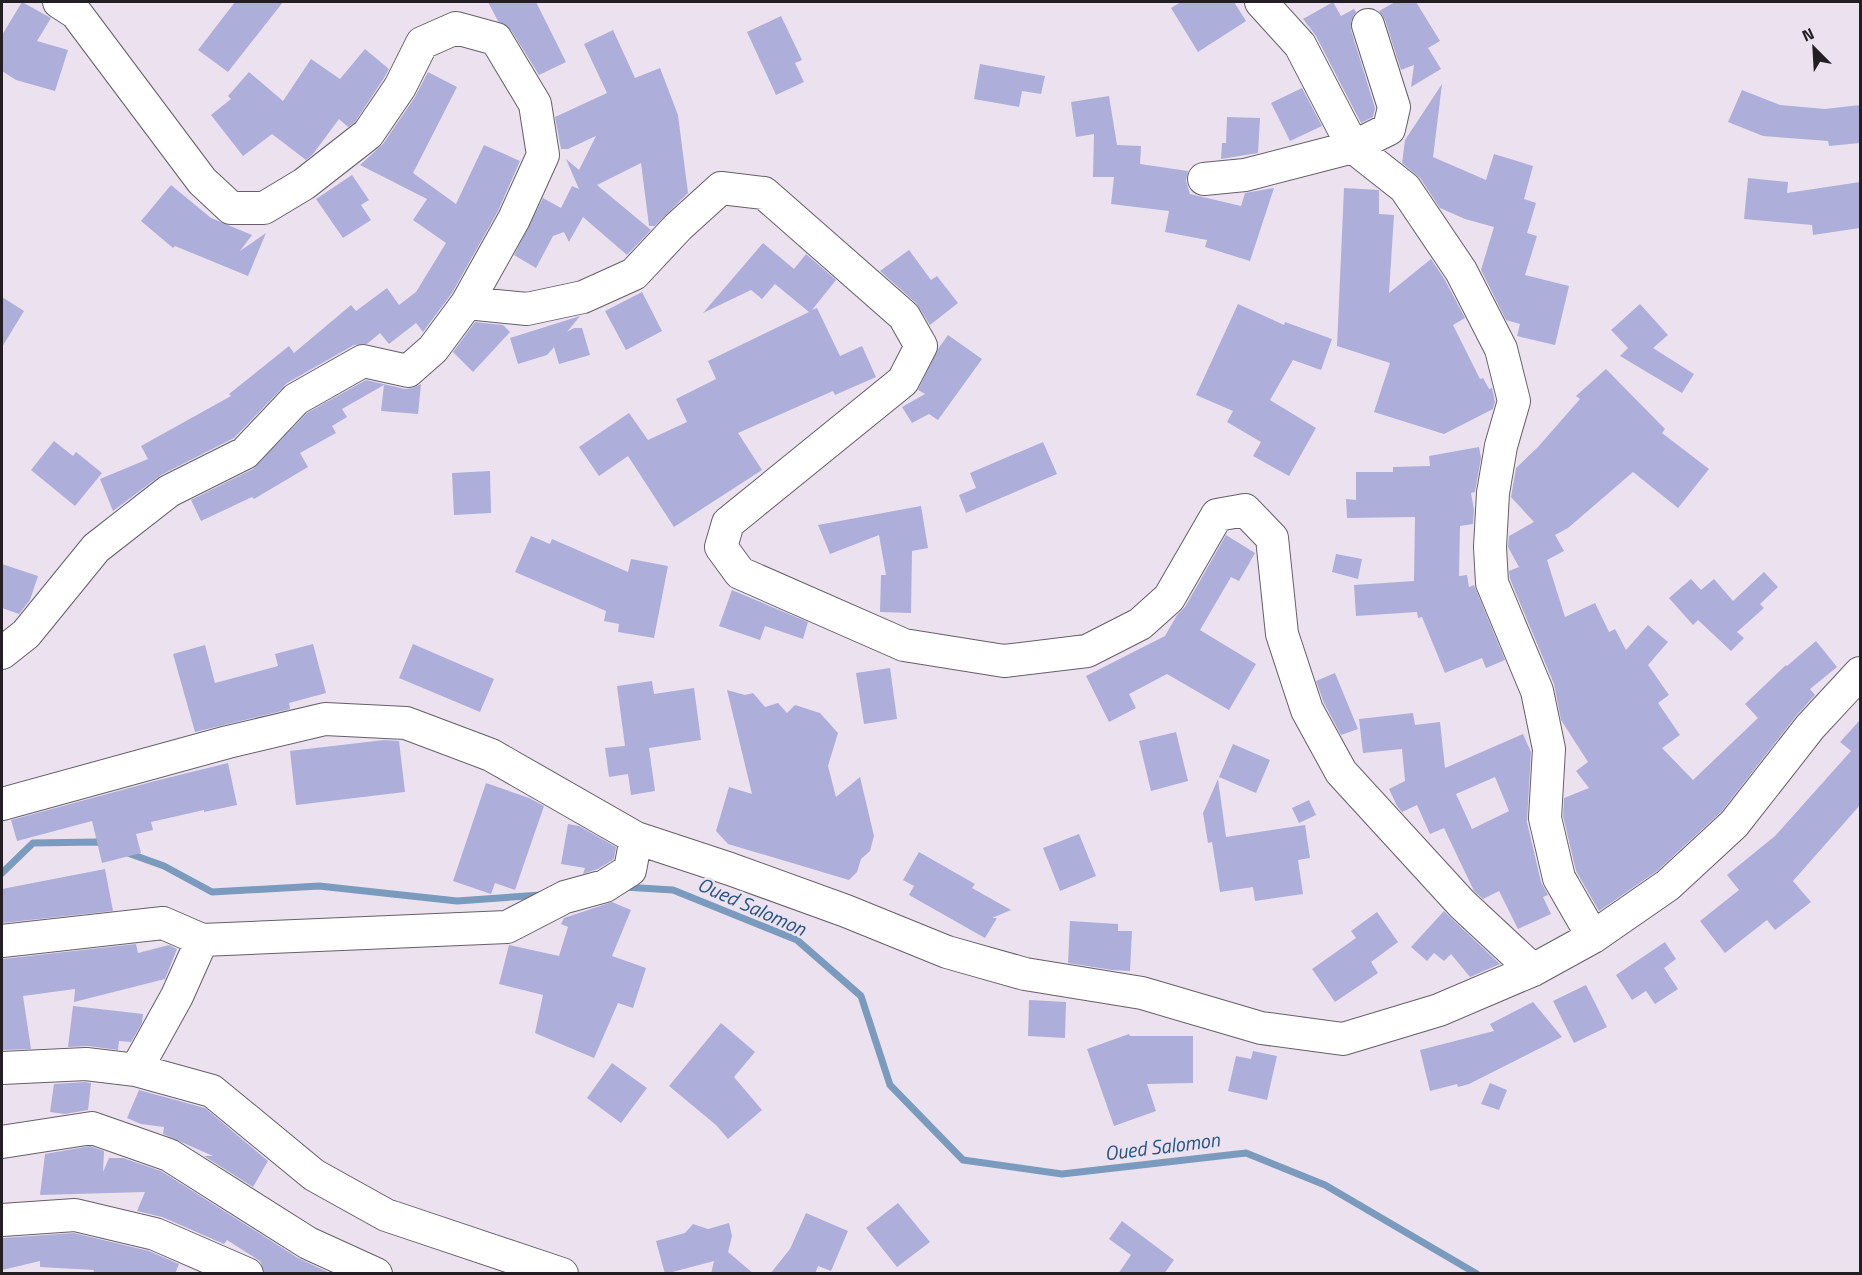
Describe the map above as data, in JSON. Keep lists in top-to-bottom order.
{
  "water": ["Oued Salomon"],
  "north": "top left"
}
